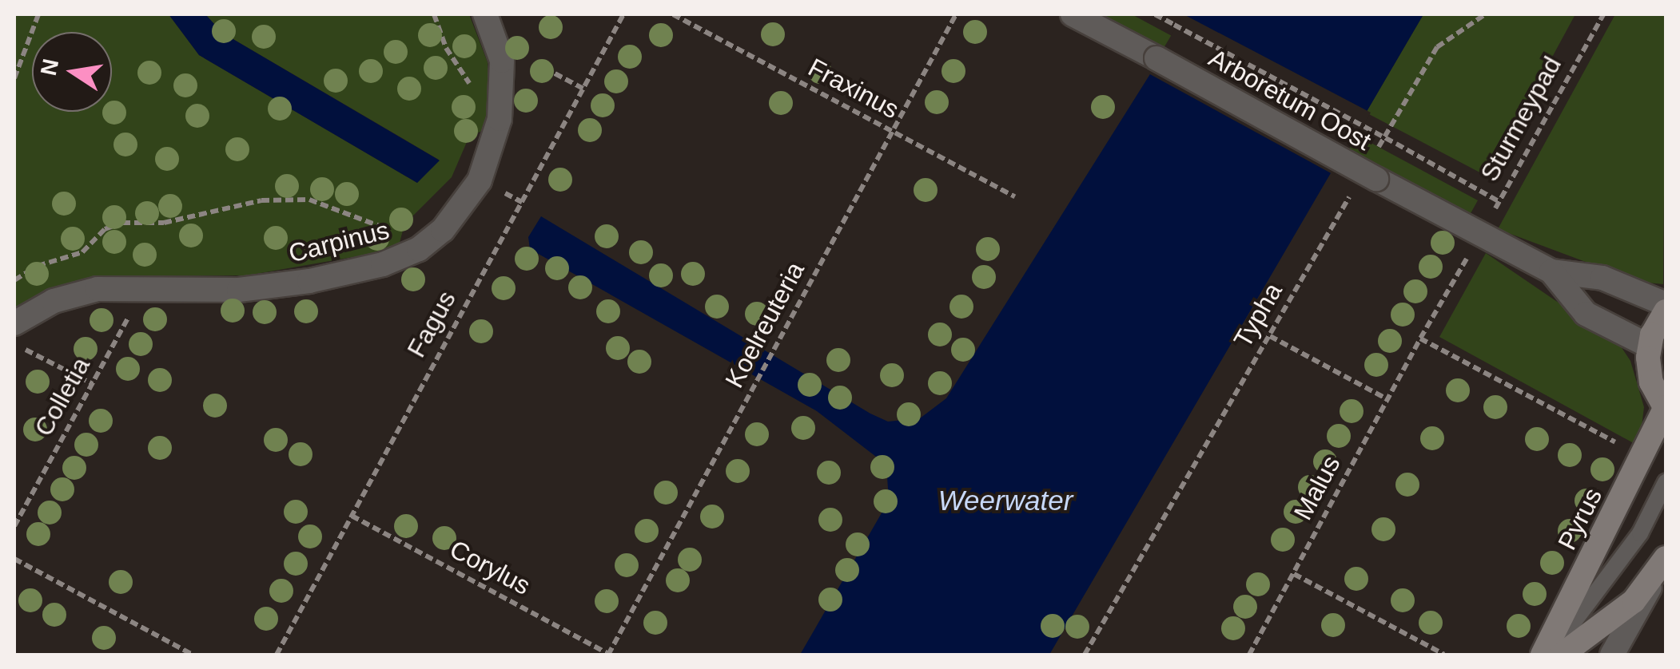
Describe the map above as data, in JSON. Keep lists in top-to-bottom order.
{
  "streets": {
    "street": ["Arboretum Oost", "Carpinus", "Pyrus"],
    "path": [
      "Fraxinus",
      "Sturmeypad",
      "Typha",
      "Fagus",
      "Koelreuteria",
      "Colletia",
      "Malus",
      "Corylus"
    ]
  },
  "crossings": [
    ["Fraxinus", "Koelreuteria"],
    ["Arboretum Oost", "Sturmeypad"],
    ["Carpinus", "Colletia"],
    ["Fagus", "Corylus"],
    ["Koelreuteria", "Corylus"]
  ],
  "water": ["Weerwater"],
  "north": "left"
}
